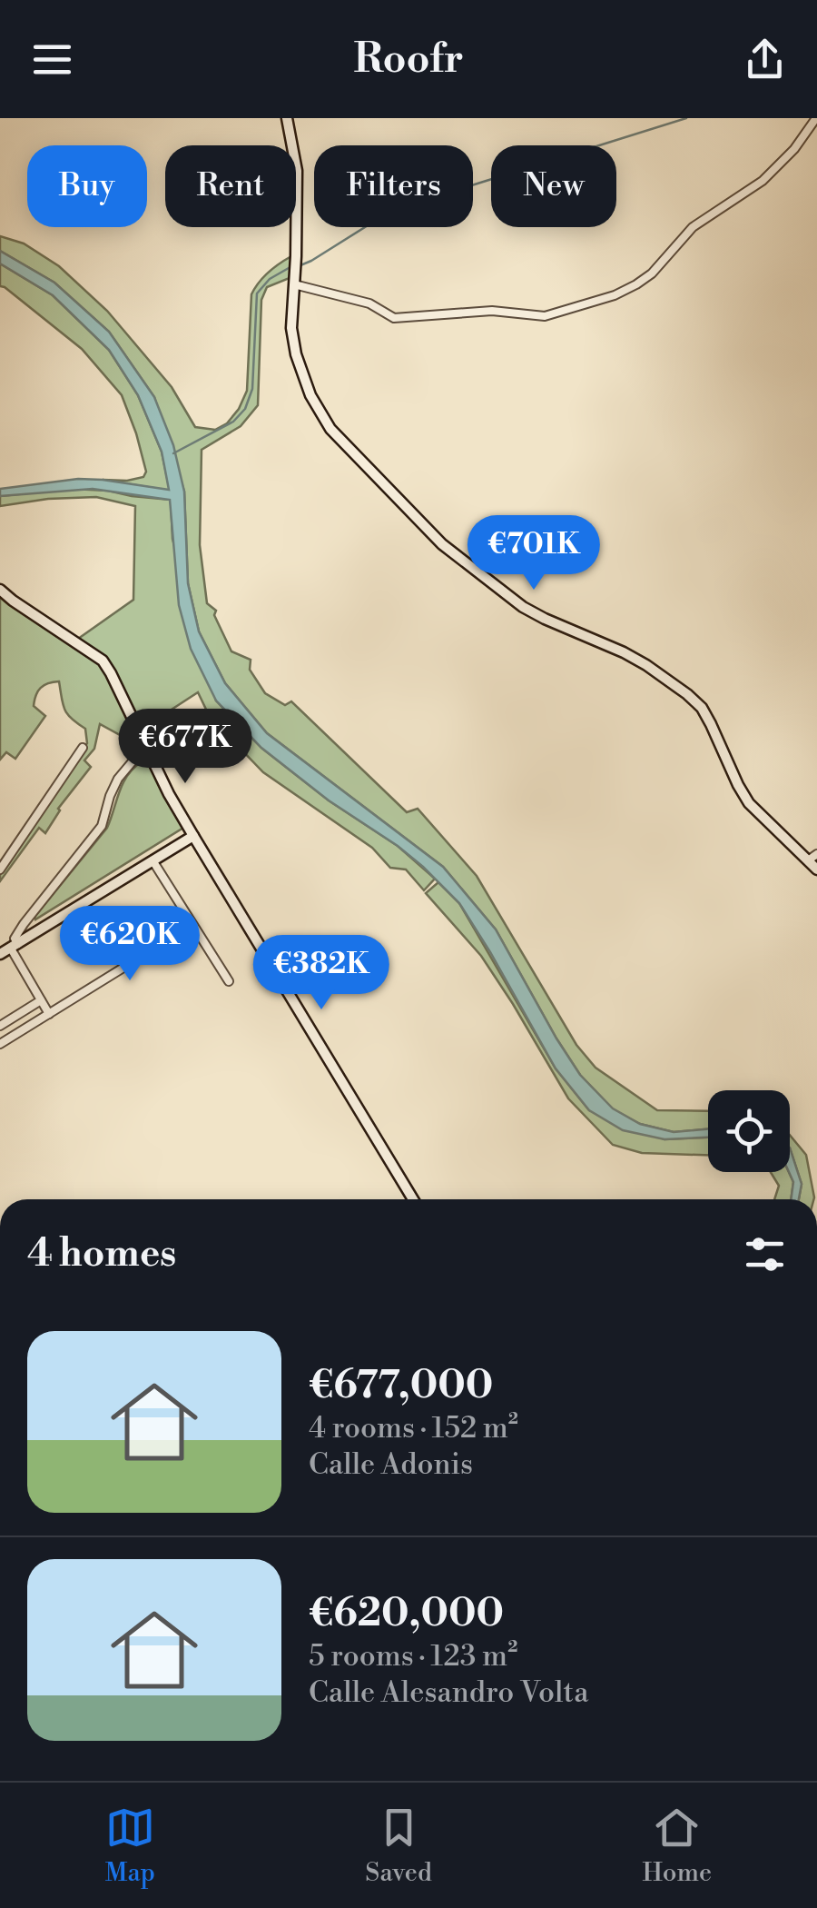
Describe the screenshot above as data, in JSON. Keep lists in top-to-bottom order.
{
  "page": {
    "header": "Roofr",
    "chip": [
      "Buy",
      "Rent",
      "Filters",
      "New"
    ],
    "price": [
      "€701K",
      "€677K",
      "€620K",
      "€382K"
    ],
    "heading": "4 homes",
    "list": [
      {
        "name": "€677,000",
        "note": "4 rooms · 152 m² · Calle Adonis"
      },
      {
        "name": "€620,000",
        "note": "5 rooms · 123 m² · Calle Alesandro Volta"
      }
    ],
    "tabs": ["Map", "Saved", "Home"]
  }
}
